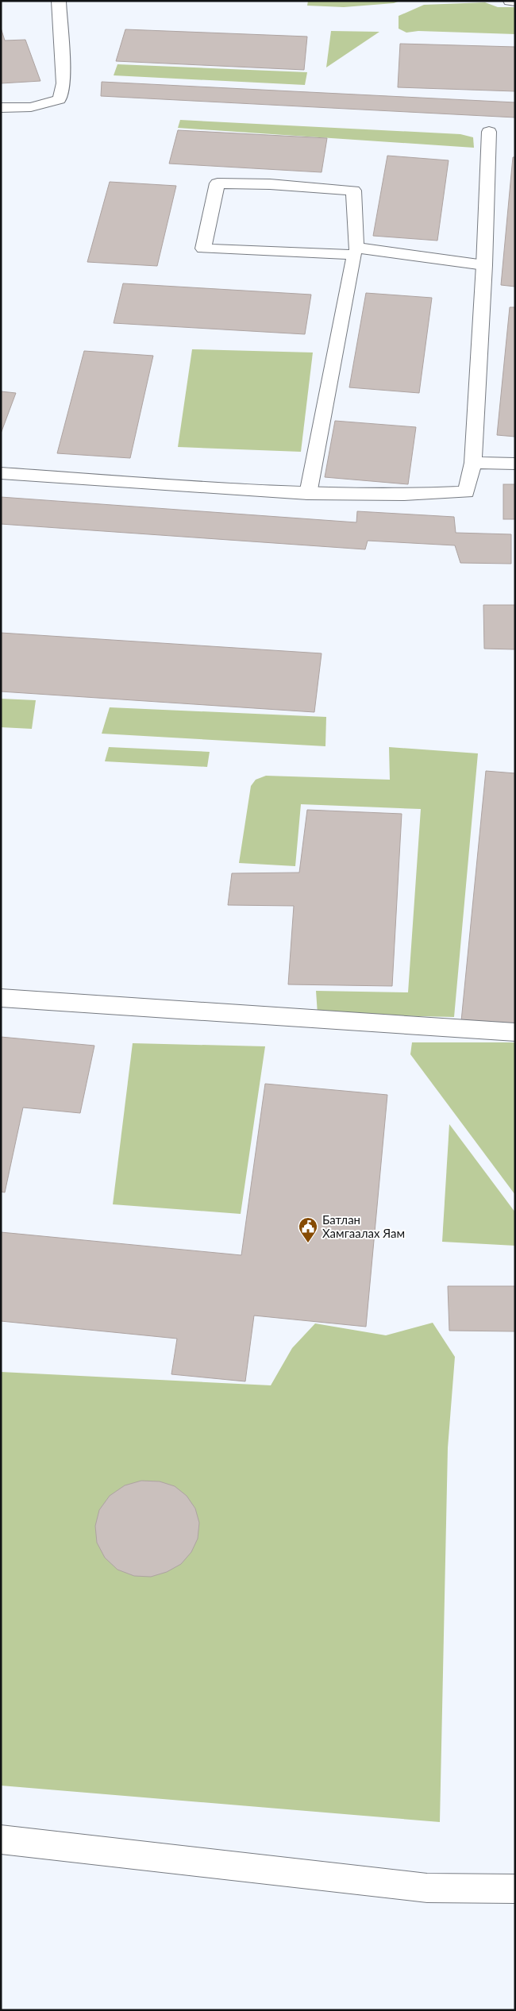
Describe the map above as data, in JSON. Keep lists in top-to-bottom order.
{
  "places": {
    "public building": ["Батлан Хамгаалах Яам"]
  }
}
